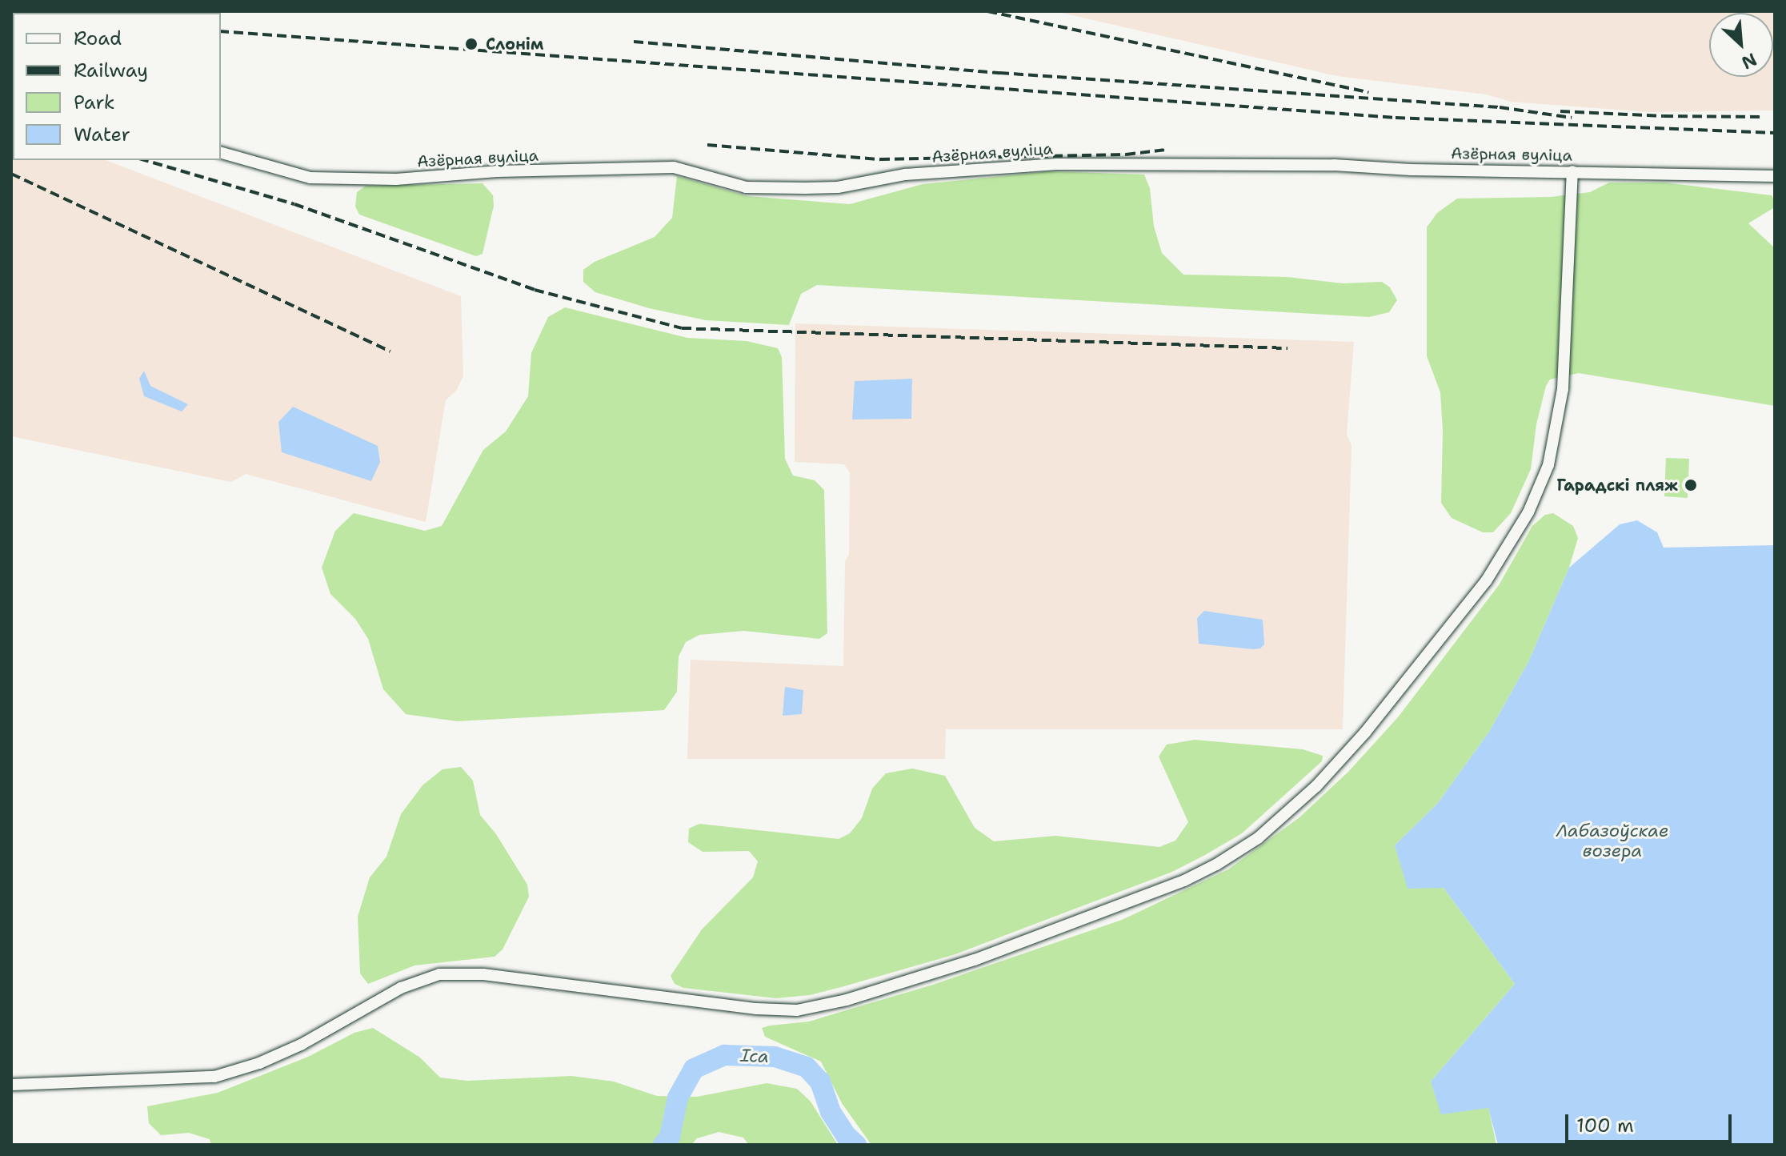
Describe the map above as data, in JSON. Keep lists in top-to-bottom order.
{
  "streets": {
    "street": ["Азёрная вуліца"]
  },
  "water": ["Лабазоўскае возера", "Іса"],
  "places": ["Слонім", "Гарадскі пляж"],
  "legend": [
    "Road",
    "Railway",
    "Park",
    "Water"
  ],
  "scale_bar": "100 m",
  "north": "bottom right"
}
